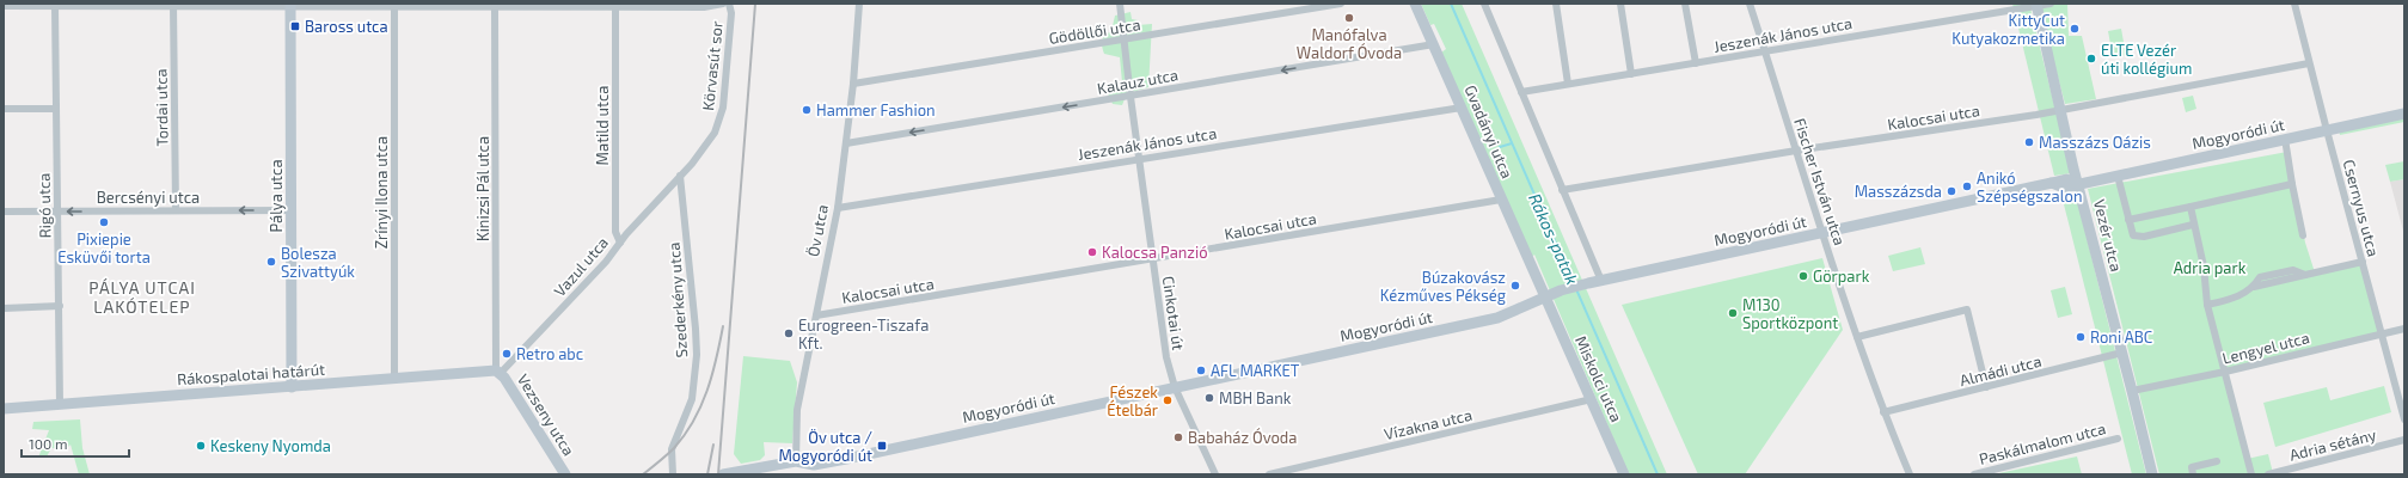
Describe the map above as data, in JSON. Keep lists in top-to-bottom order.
{
  "streets": {
    "street": [
      "Gödöllői utca",
      "Jeszenák János utca",
      "Körvasút sor",
      "Kalauz utca",
      "Tordai utca",
      "Kalocsai utca",
      "Matild utca",
      "Gvadányi utca",
      "Mogyoródi út",
      "Fischer István utca",
      "Kinizsi Pál utca",
      "Zrínyi Ilona utca",
      "Pálya utca",
      "Bercsényi utca",
      "Rigó utca",
      "Csernyus utca",
      "Öv utca",
      "Vezér utca",
      "Vazul utca",
      "Szederkény utca",
      "Cinkotai út",
      "Lengyel utca",
      "Almádi utca",
      "Rákospalotai határút",
      "Miskolci utca",
      "Vezseny utca",
      "Vízakna utca",
      "Paskálmalom utca",
      "Adria sétány"
    ]
  },
  "crossings": [
    ["Gödöllői utca", "Öv utca"],
    ["Gödöllői utca", "Cinkotai út"],
    ["Jeszenák János utca", "Gvadányi utca"],
    ["Jeszenák János utca", "Fischer István utca"],
    ["Jeszenák János utca", "Öv utca"],
    ["Jeszenák János utca", "Vezér utca"],
    ["Jeszenák János utca", "Cinkotai út"],
    ["Körvasút sor", "Vazul utca"],
    ["Körvasút sor", "Szederkény utca"],
    ["Kalauz utca", "Gvadányi utca"],
    ["Kalauz utca", "Öv utca"],
    ["Kalauz utca", "Cinkotai út"],
    ["Tordai utca", "Bercsényi utca"],
    ["Kalocsai utca", "Gvadányi utca"],
    ["Kalocsai utca", "Fischer István utca"],
    ["Kalocsai utca", "Csernyus utca"],
    ["Kalocsai utca", "Öv utca"],
    ["Kalocsai utca", "Vezér utca"],
    ["Kalocsai utca", "Cinkotai út"],
    ["Matild utca", "Vazul utca"],
    ["Gvadányi utca", "Mogyoródi út"],
    ["Gvadányi utca", "Miskolci utca"],
    ["Mogyoródi út", "Fischer István utca"],
    ["Mogyoródi út", "Csernyus utca"],
    ["Mogyoródi út", "Öv utca"],
    ["Mogyoródi út", "Vezér utca"],
    ["Mogyoródi út", "Cinkotai út"],
    ["Mogyoródi út", "Miskolci utca"],
    ["Fischer István utca", "Almádi utca"],
    ["Kinizsi Pál utca", "Vazul utca"],
    ["Kinizsi Pál utca", "Rákospalotai határút"],
    ["Kinizsi Pál utca", "Vezseny utca"],
    ["Zrínyi Ilona utca", "Rákospalotai határút"],
    ["Pálya utca", "Bercsényi utca"],
    ["Pálya utca", "Rákospalotai határút"],
    ["Bercsényi utca", "Rigó utca"],
    ["Rigó utca", "Rákospalotai határút"],
    ["Csernyus utca", "Lengyel utca"],
    ["Vezér utca", "Lengyel utca"],
    ["Vezér utca", "Almádi utca"],
    ["Vazul utca", "Szederkény utca"],
    ["Vazul utca", "Rákospalotai határút"],
    ["Vazul utca", "Vezseny utca"],
    ["Rákospalotai határút", "Vezseny utca"],
    ["Miskolci utca", "Vízakna utca"]
  ],
  "one_way": ["Kalauz utca", "Bercsényi utca"],
  "districts": ["PÁLYA UTCAI LAKÓTELEP"],
  "water": ["Rákos-patak"],
  "parks": ["Adria park"],
  "places": {
    "other": [
      "Manófalva Waldorf Óvoda",
      "KittyCut Kutyakozmetika",
      "ELTE Vezér úti kollégium",
      "Hammer Fashion",
      "Masszázs Oázis",
      "Anikó Szépségszalon",
      "Masszázsda",
      "Pixiepie Esküvői torta",
      "Kalocsa Panzió",
      "Bolesza Szivattyúk",
      "Görpark",
      "Búzakovász Kézműves Pékség",
      "M130 Sportközpont",
      "Eurogreen-Tiszafa Kft.",
      "Roni ABC",
      "Retro abc",
      "AFL MARKET",
      "MBH Bank",
      "Fészek Ételbár",
      "Babaház Óvoda",
      "Keskeny Nyomda"
    ],
    "transit": ["Baross utca", "Öv utca / Mogyoródi út"]
  },
  "scale_bar": "100 m"
}
